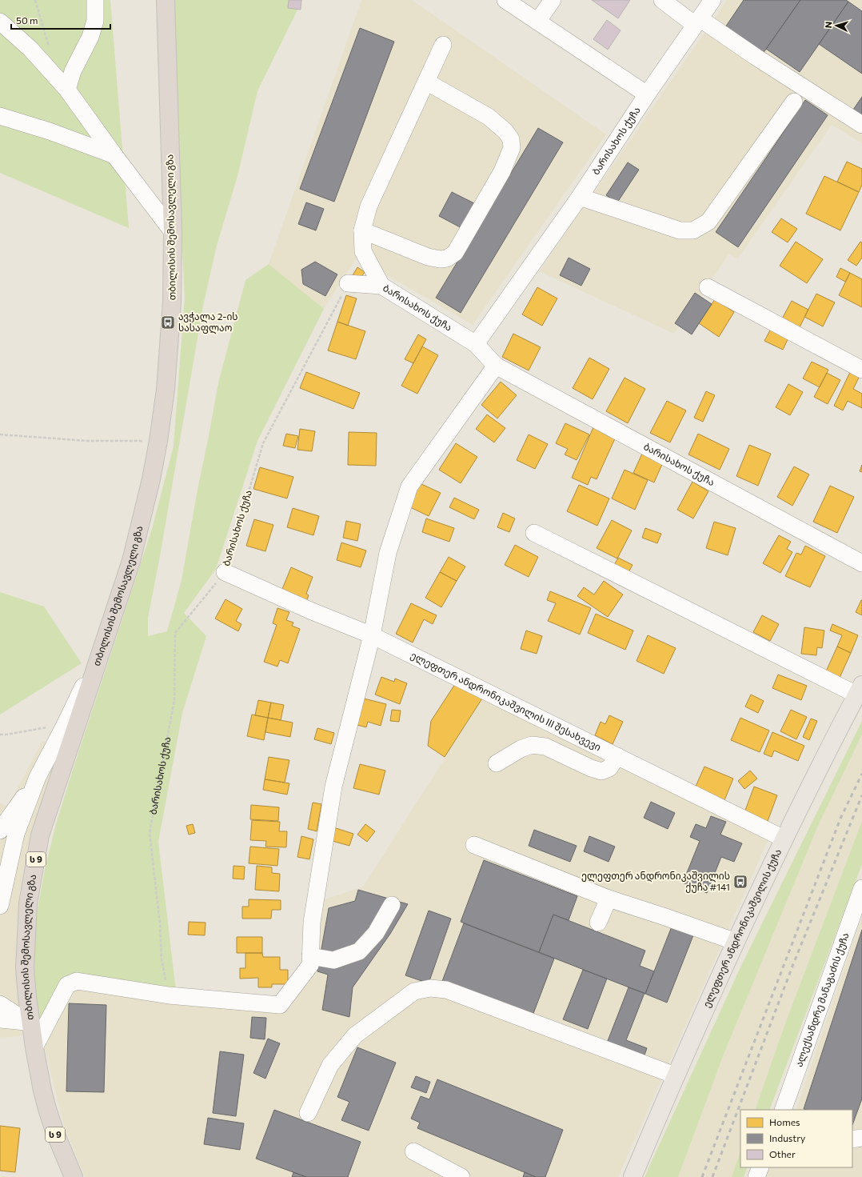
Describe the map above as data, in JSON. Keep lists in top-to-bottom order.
{
  "streets": {
    "highway": ["თბილისის შემოსავლელი გზა", "ს 9"],
    "main road": ["ელეფთერ ანდრონიკაშვილის ქუჩა"],
    "street": ["ბარისახოს ქუჩა", "ელეფთერ ანდრონიკაშვილის III შესახვევი", "ალექსანდრე მანაგაძის ქუჩა"]
  },
  "crossings": [
    ["ბარისახოს ქუჩა", "ელეფთერ ანდრონიკაშვილის III შესახვევი"],
    ["ელეფთერ ანდრონიკაშვილის III შესახვევი", "ელეფთერ ანდრონიკაშვილის ქუჩა"]
  ],
  "places": {
    "bus stop": ["ავჭალა 2-ის სასაფლაო", "ელეფთერ ანდრონიკაშვილის ქუჩა #141"]
  },
  "legend": ["Homes", "Industry", "Other"],
  "scale_bar": "50 m",
  "north": "left"
}
